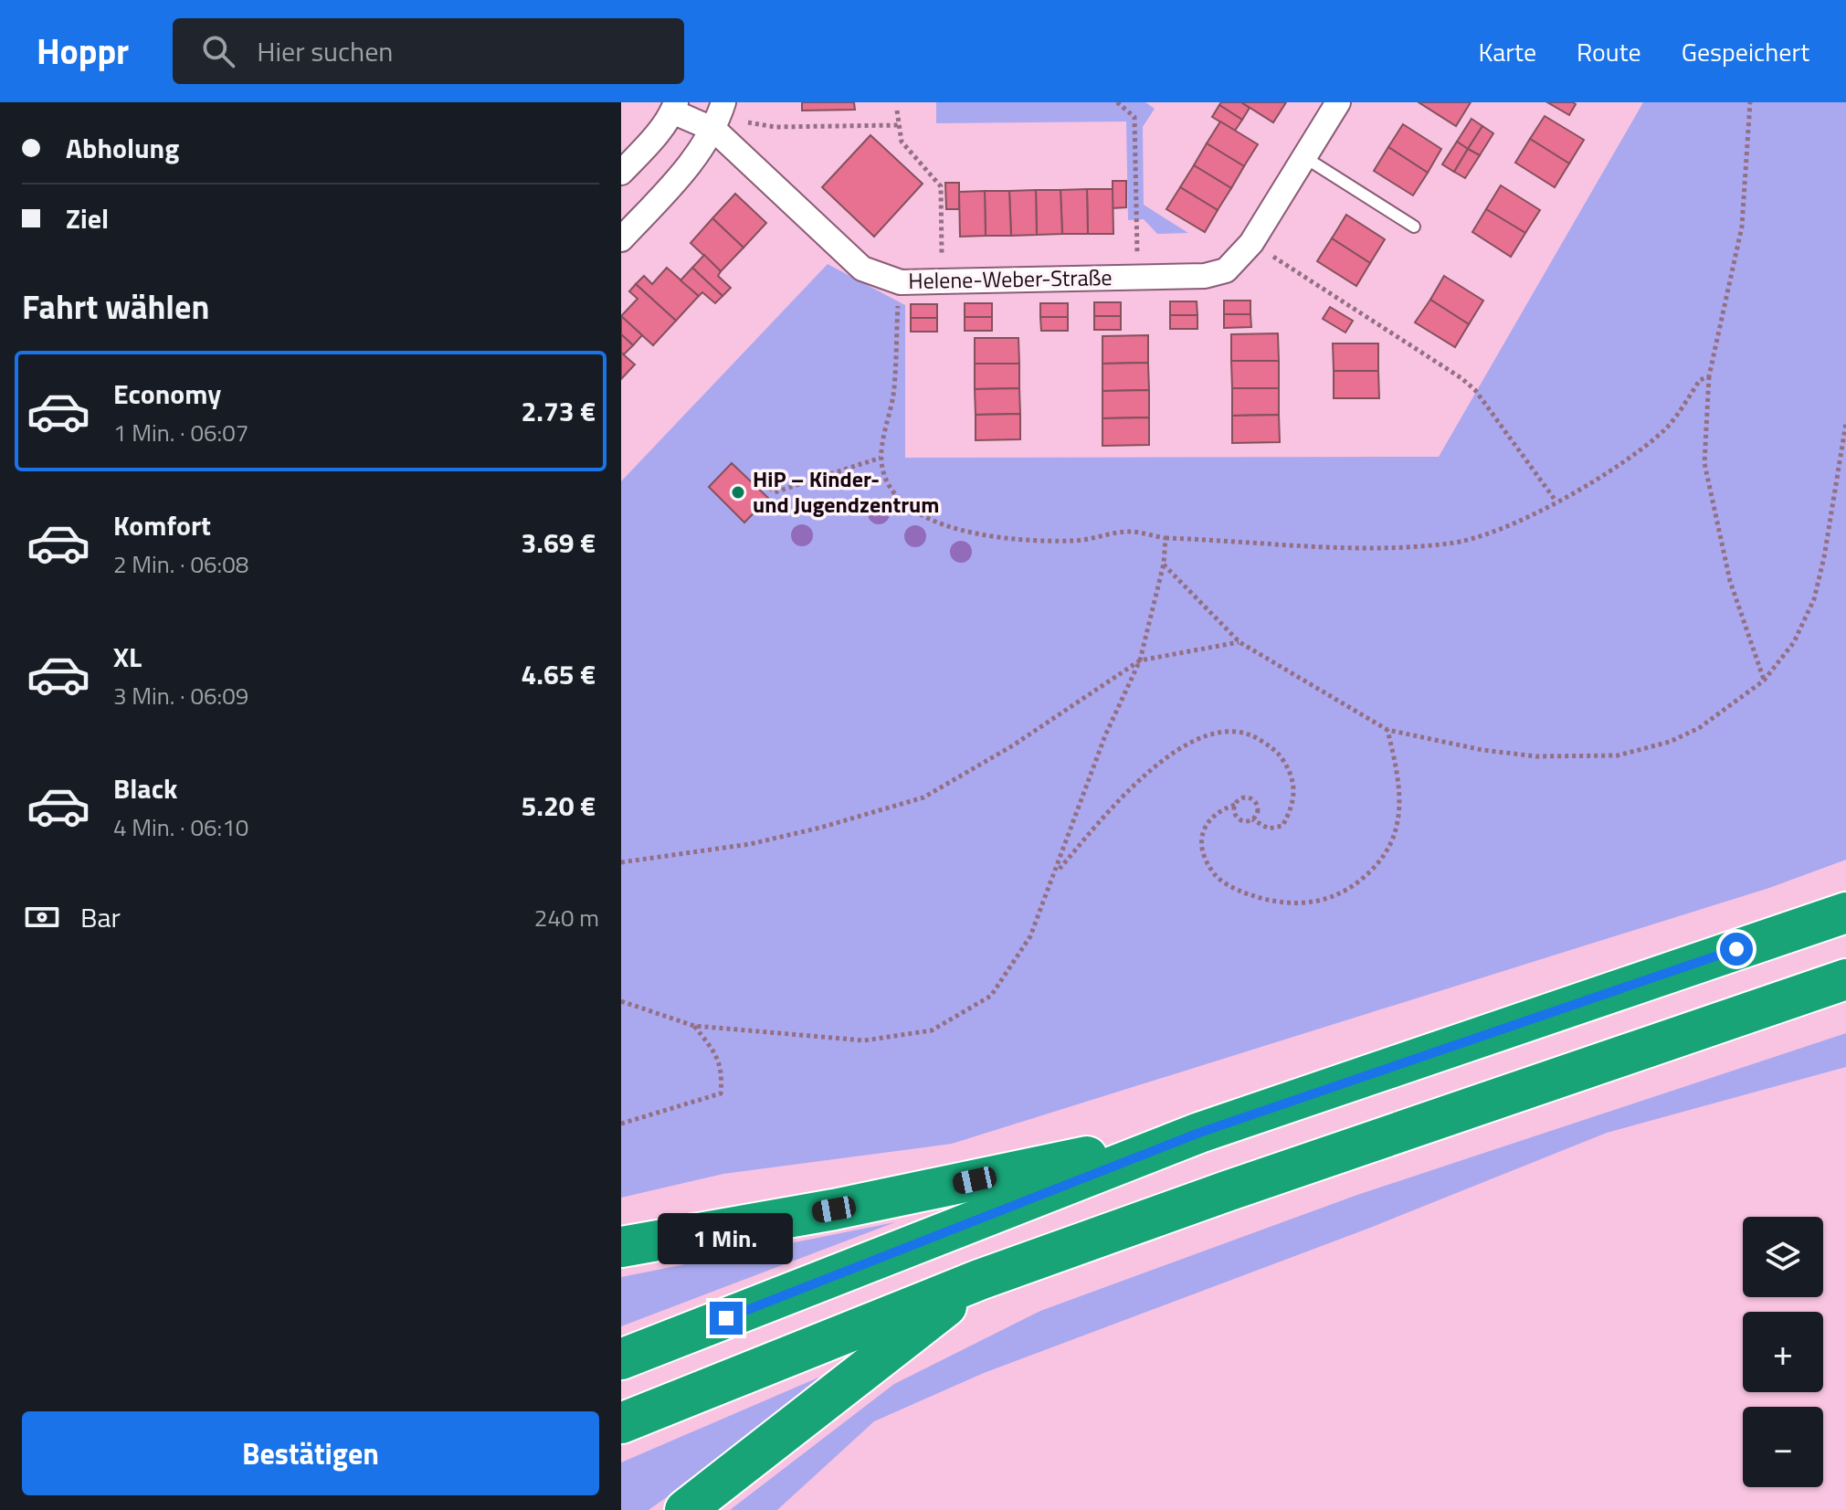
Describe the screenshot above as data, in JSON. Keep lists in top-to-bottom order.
{
  "streets": {
    "street": ["Helene-Weber-Straße"]
  },
  "places": ["HiP – Kinder- und Jugendzentrum"],
  "page": {
    "header": "Hoppr",
    "search": "Hier suchen",
    "nav": ["Karte", "Route", "Gespeichert"],
    "banner": ["Abholung", "Ziel"],
    "heading": "Fahrt wählen",
    "list": [
      {
        "name": "Economy",
        "note": "1 Min. · 06:07",
        "value": "2.73 €"
      },
      {
        "name": "Komfort",
        "note": "2 Min. · 06:08",
        "value": "3.69 €"
      },
      {
        "name": "XL",
        "note": "3 Min. · 06:09",
        "value": "4.65 €"
      },
      {
        "name": "Black",
        "note": "4 Min. · 06:10",
        "value": "5.20 €"
      }
    ],
    "pay": ["Bar", "240 m"],
    "bubble": "1 Min.",
    "map_buttons": ["+", "−"],
    "buttons": "Bestätigen"
  }
}
